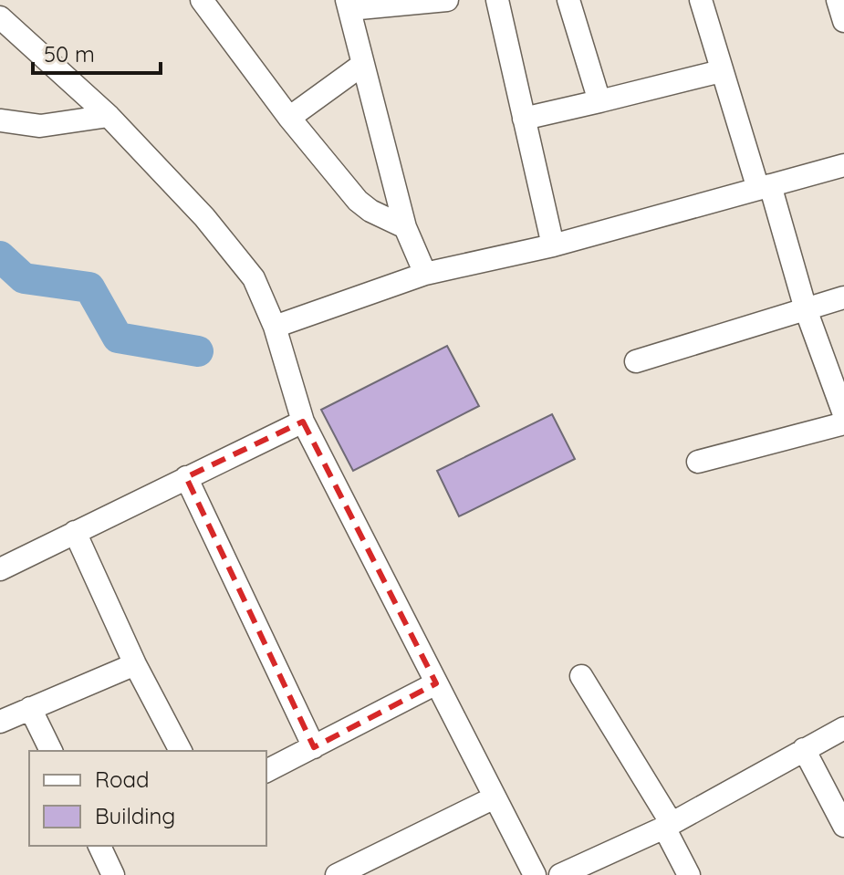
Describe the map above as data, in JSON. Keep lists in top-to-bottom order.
{
  "legend": ["Road", "Building"],
  "scale_bar": "50 m"
}
